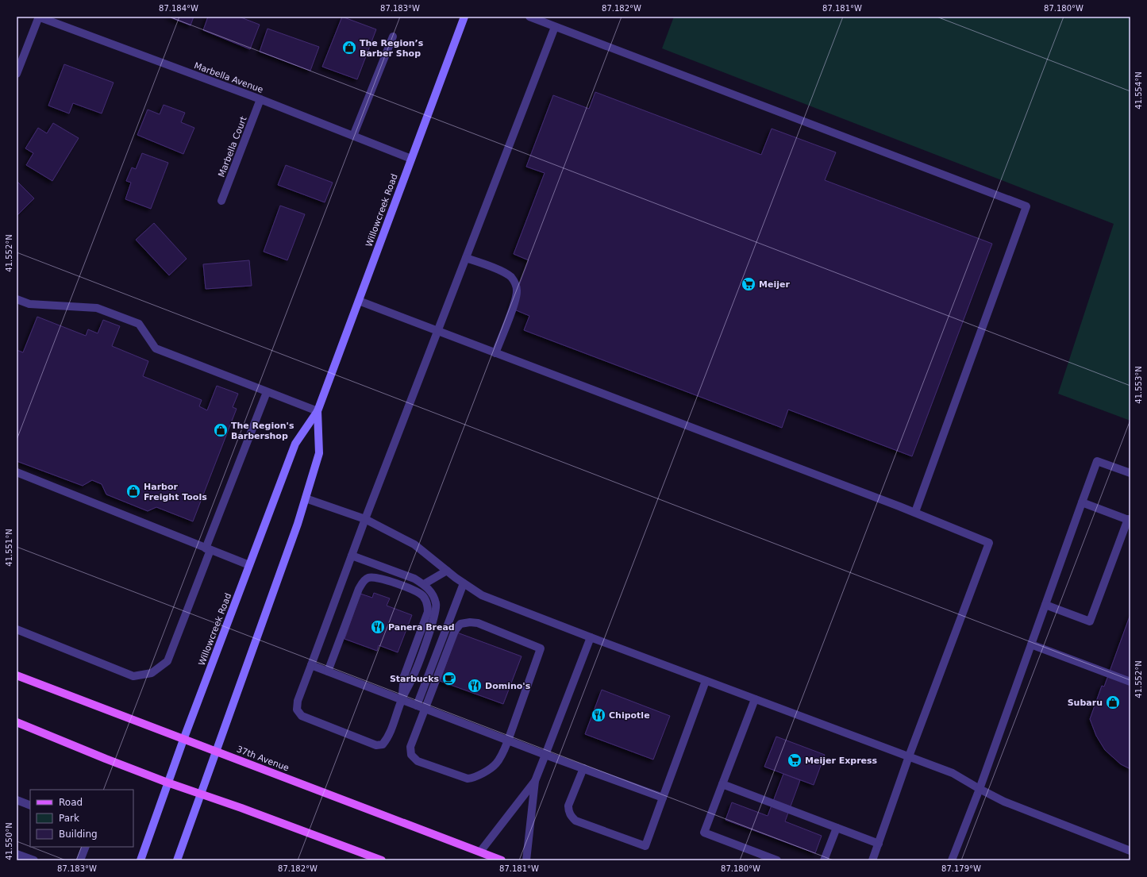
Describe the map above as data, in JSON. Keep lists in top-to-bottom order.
{
  "streets": {
    "main road": ["Willowcreek Road", "37th Avenue"],
    "street": ["Marbella Avenue", "Marbella Court"]
  },
  "crossings": [
    ["Marbella Avenue", "Marbella Court"],
    ["Marbella Avenue", "Willowcreek Road"],
    ["Willowcreek Road", "37th Avenue"]
  ],
  "places": {
    "shop": [
      "The Region’s Barber Shop",
      "The Region's Barbershop",
      "Harbor Freight Tools",
      "Subaru"
    ],
    "supermarket": ["Meijer", "Meijer Express"],
    "restaurant": ["Panera Bread", "Domino's", "Chipotle"],
    "cafe": ["Starbucks"]
  },
  "legend": ["Road", "Park", "Building"],
  "coordinates": [
    "87.184°W",
    "87.183°W",
    "87.182°W",
    "87.181°W",
    "87.180°W",
    "41.554°N",
    "41.552°N",
    "41.553°N",
    "41.551°N",
    "41.550°N",
    "87.179°W"
  ]
}
